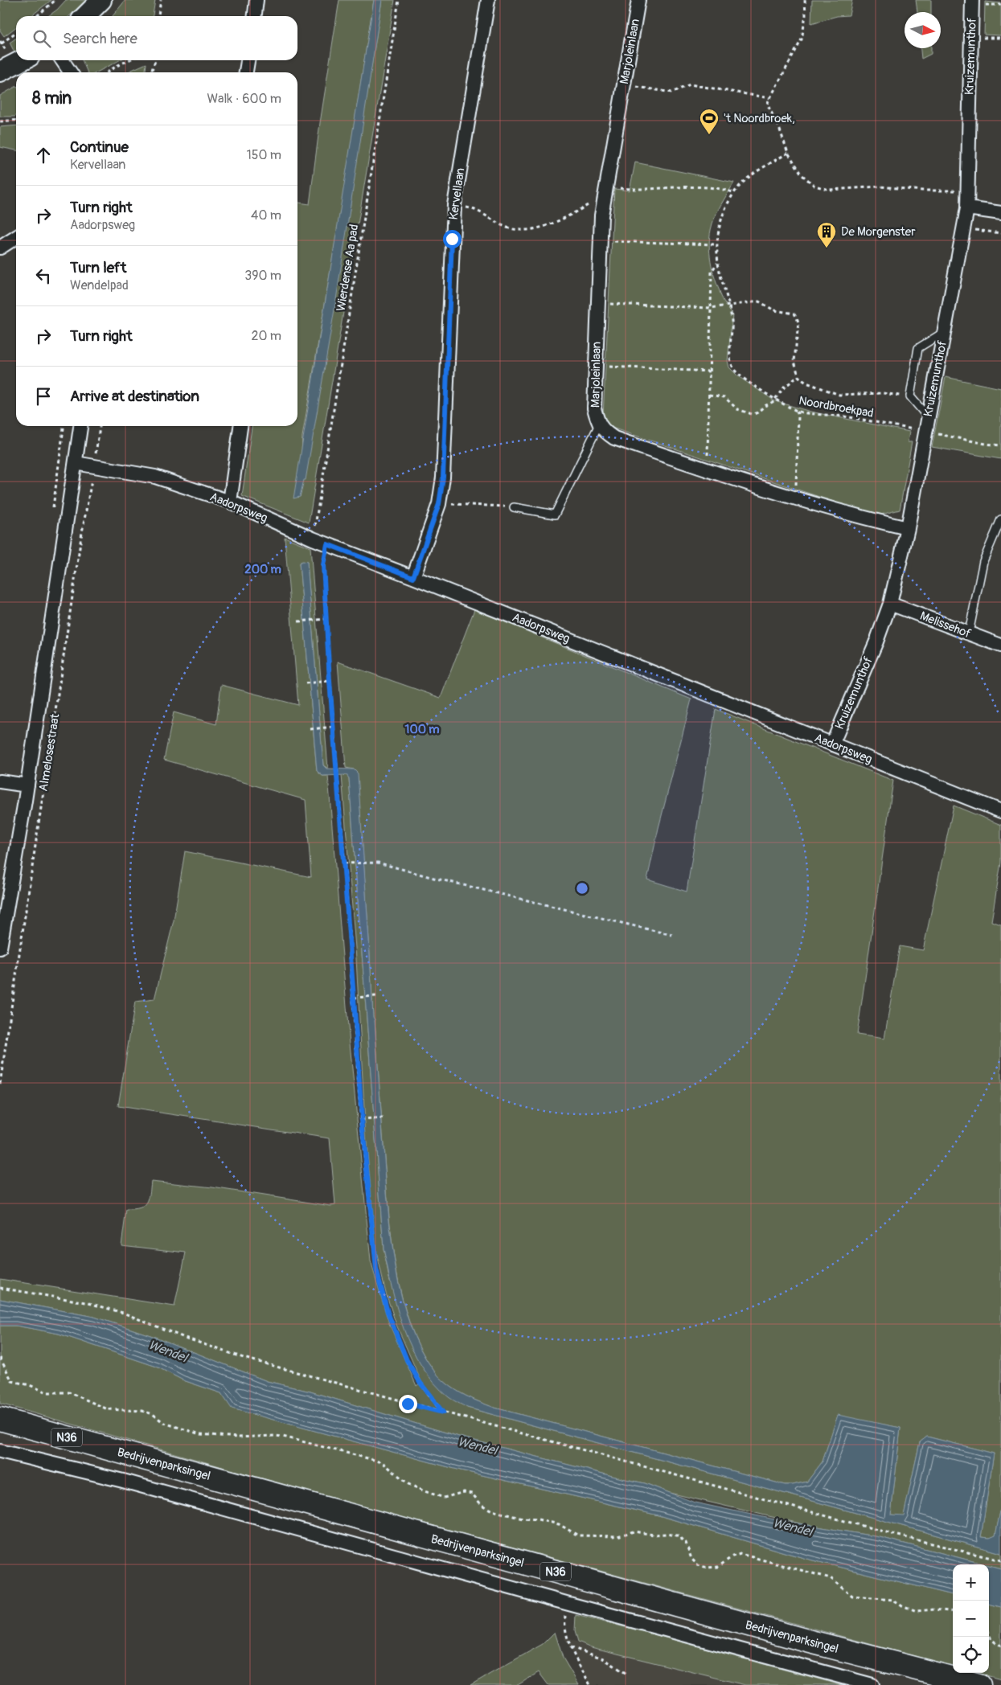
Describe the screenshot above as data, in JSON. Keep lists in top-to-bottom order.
{
  "streets": {
    "highway": ["N36", "Bedrijvenparksingel"],
    "street": [
      "Marjoleinlaan",
      "Kruizemunthof",
      "Kervellaan",
      "Aadorpsweg",
      "Melissehof",
      "Almelosestraat"
    ],
    "path": ["Wierdense Aa pad", "Noordbroekpad"]
  },
  "crossings": [
    ["Marjoleinlaan", "Kruizemunthof"],
    ["Kruizemunthof", "Noordbroekpad"],
    ["Kruizemunthof", "Aadorpsweg"],
    ["Kruizemunthof", "Melissehof"],
    ["Kervellaan", "Aadorpsweg"],
    ["Wierdense Aa pad", "Aadorpsweg"],
    ["Aadorpsweg", "Almelosestraat"]
  ],
  "water": ["Wendel"],
  "places": {
    "sports": ["'t Noordbroek,"],
    "building": ["De Morgenster"]
  },
  "north": "right",
  "page": {
    "search": "Search here",
    "heading": ["8 min", "Walk · 600 m"],
    "list": [
      ["Continue", "Kervellaan", "150 m"],
      ["Turn right", "Aadorpsweg", "40 m"],
      ["Turn left", "Wendelpad", "390 m"],
      ["Turn right", "20 m"],
      "Arrive at destination"
    ],
    "map_buttons": ["+", "−"]
  },
  "rings": ["200 m", "100 m"]
}
